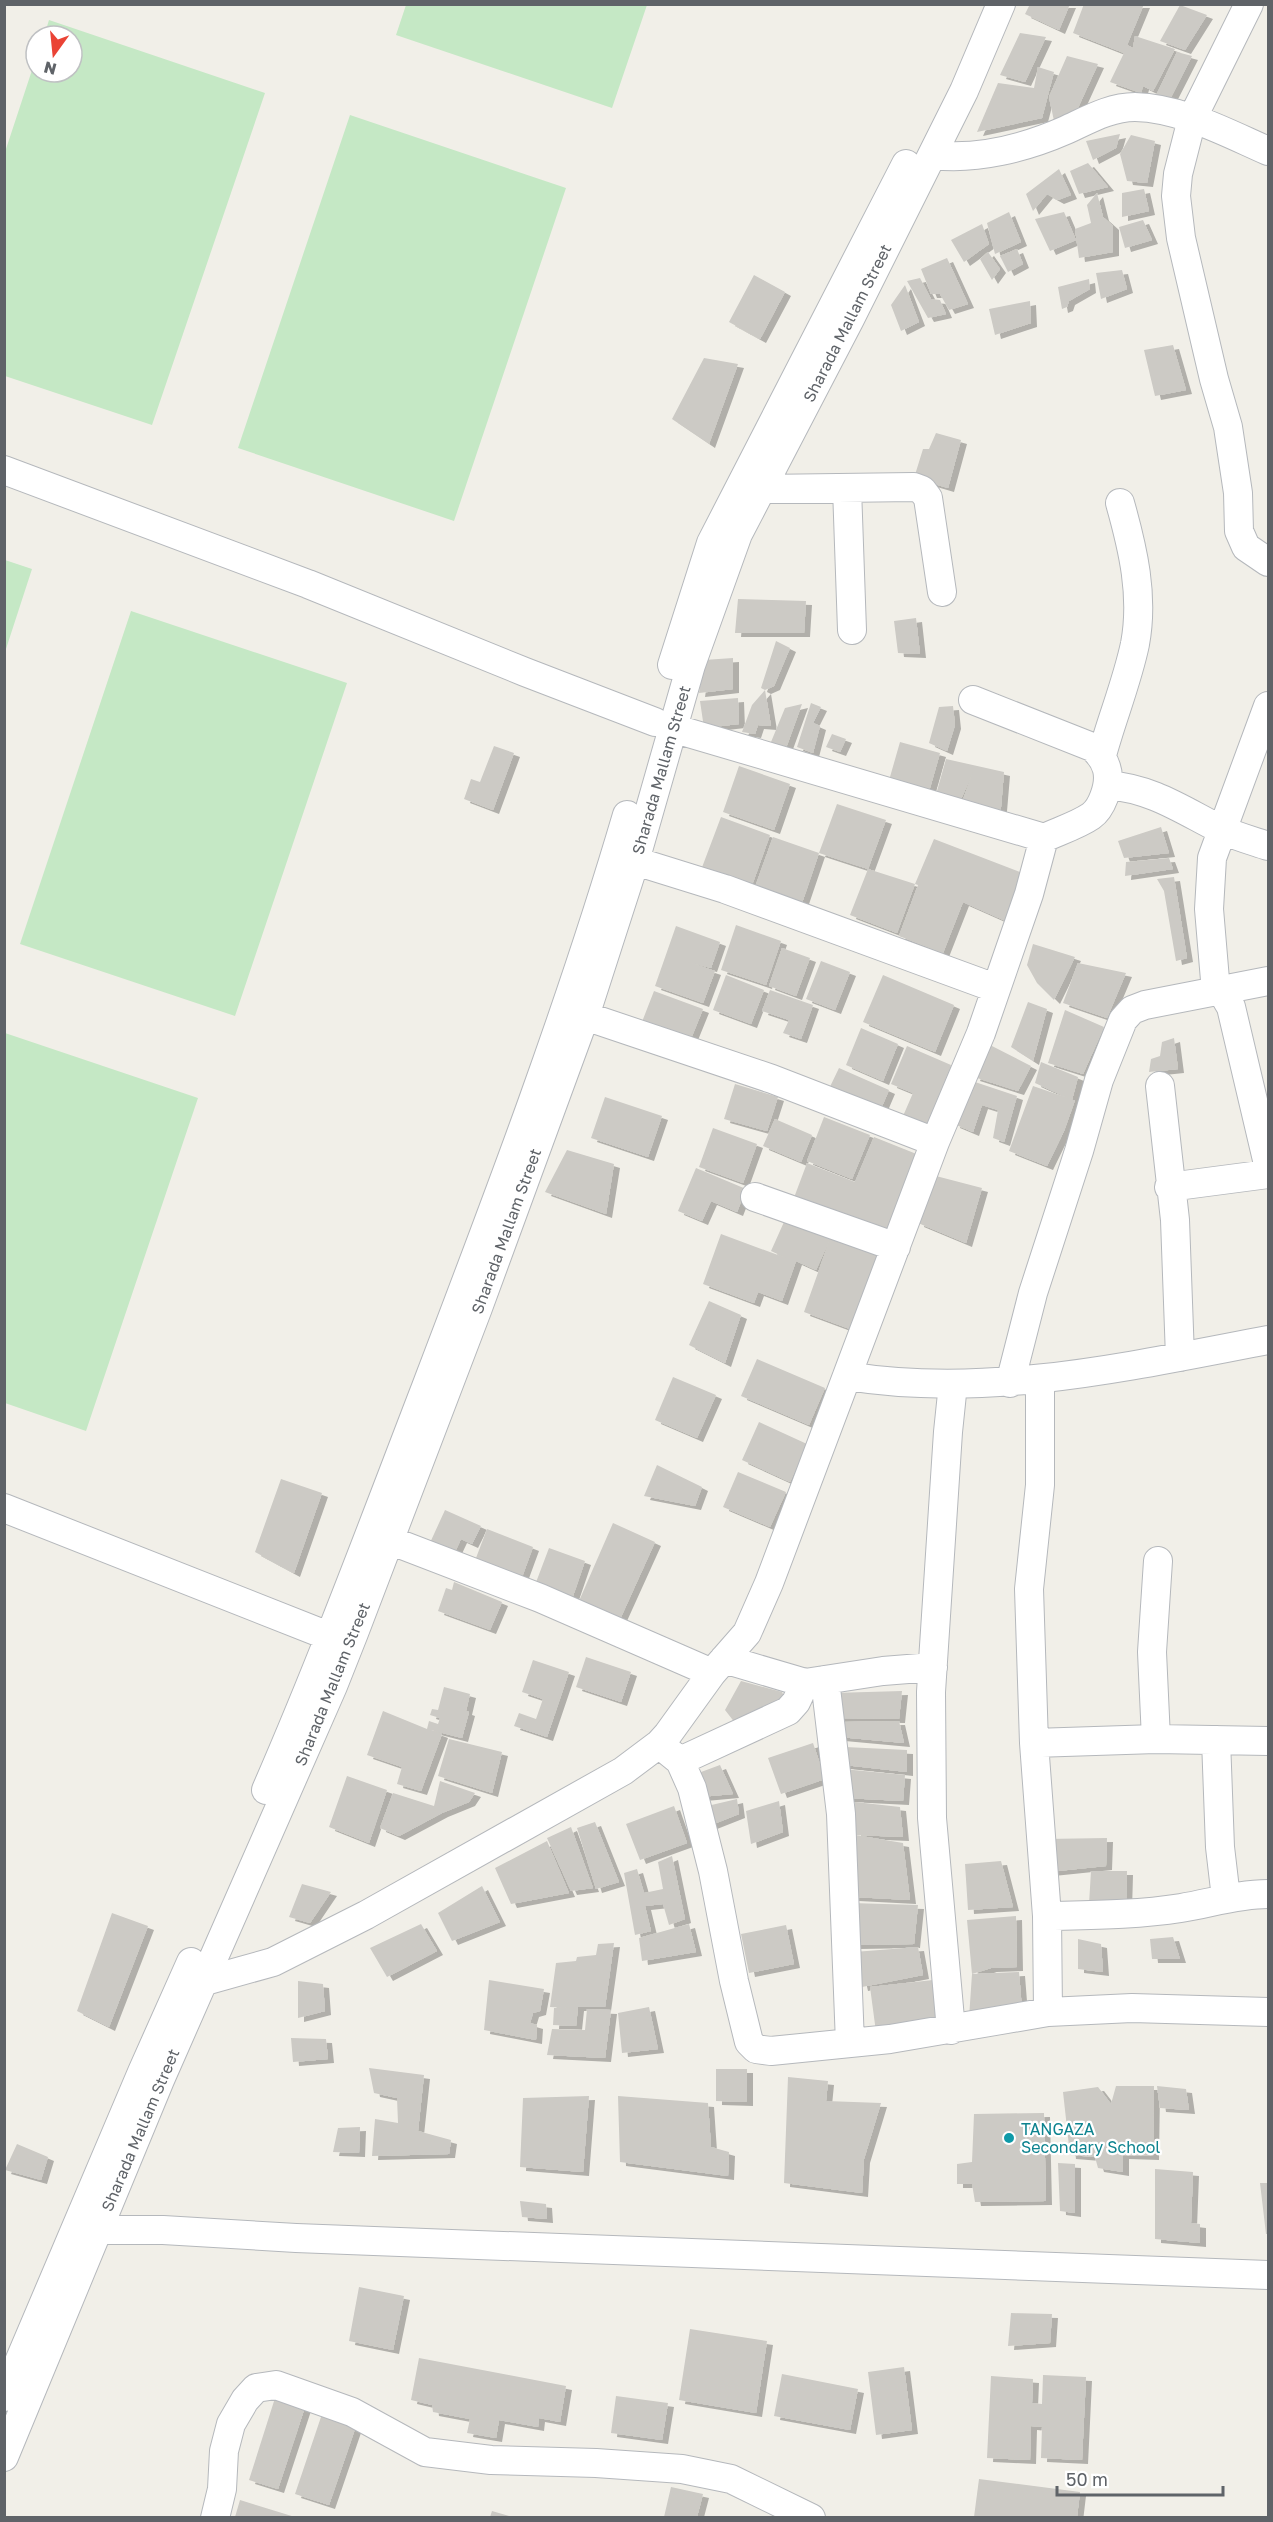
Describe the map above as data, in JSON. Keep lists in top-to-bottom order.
{
  "streets": {
    "street": ["Sharada Mallam Street"]
  },
  "places": ["TANGAZA Secondary School"],
  "scale_bar": "50 m",
  "north": "bottom"
}
